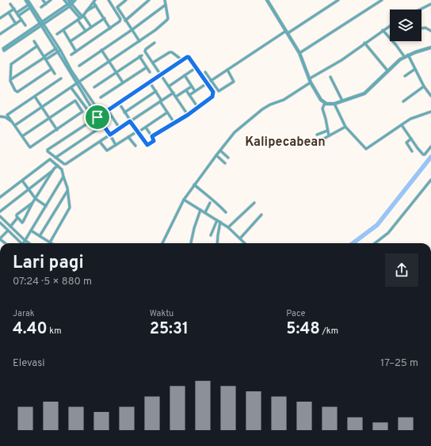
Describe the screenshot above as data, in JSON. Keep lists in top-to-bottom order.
{
  "districts": ["Kalipecabean"],
  "page": {
    "heading": ["Lari pagi", "07:24 · 5 × 880 m"],
    "stats": [
      ["Jarak", "4.40 km"],
      ["Waktu", "25:31"],
      ["Pace", "5:48 /km"]
    ],
    "chart": ["Elevasi", "17–25 m"]
  }
}
